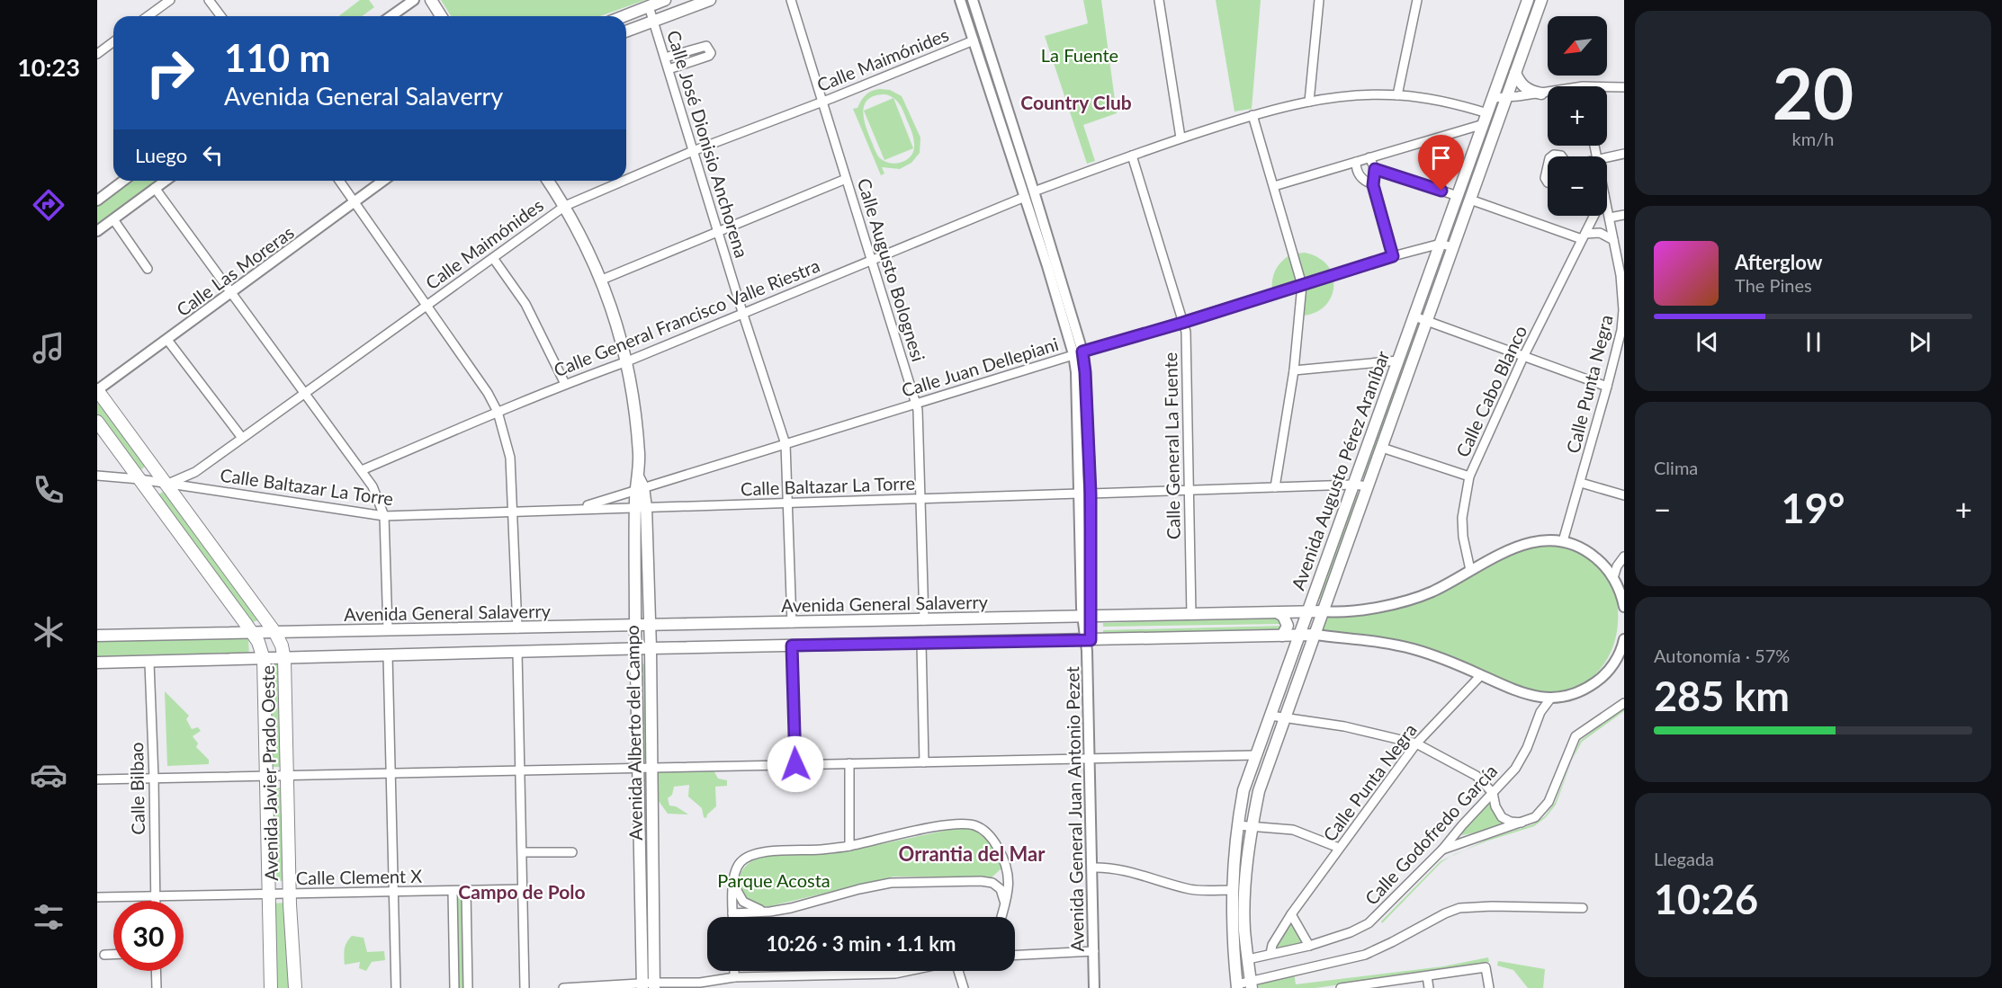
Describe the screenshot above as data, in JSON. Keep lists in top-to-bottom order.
{
  "streets": {
    "main road": [
      "Avenida Augusto Pérez Araníbar",
      "Avenida General Salaverry",
      "Avenida Alberto del Campo",
      "Avenida Javier Prado Oeste"
    ],
    "street": [
      "Calle Maimónides",
      "Calle José Dionisio Anchorena",
      "Calle Augusto Bolognesi",
      "Calle Las Moreras",
      "Calle General Francisco Valle Riestra",
      "Calle Juan Dellepiani",
      "Calle Punta Negra",
      "Calle Cabo Blanco",
      "Calle General La Fuente",
      "Calle Baltazar La Torre",
      "Calle Bilbao",
      "Avenida General Juan Antonio Pezet",
      "Calle Godofredo García",
      "Calle Clement X"
    ]
  },
  "crossings": [
    ["Calle Maimónides", "Calle José Dionisio Anchorena"],
    ["Calle Maimónides", "Calle Augusto Bolognesi"],
    ["Calle Maimónides", "Calle Baltazar La Torre"],
    ["Calle Maimónides", "Avenida Alberto del Campo"],
    ["Calle Maimónides", "Avenida Javier Prado Oeste"],
    ["Calle Maimónides", "Avenida General Juan Antonio Pezet"],
    ["Calle José Dionisio Anchorena", "Calle General Francisco Valle Riestra"],
    ["Calle José Dionisio Anchorena", "Calle Juan Dellepiani"],
    ["Calle José Dionisio Anchorena", "Calle Baltazar La Torre"],
    ["Calle José Dionisio Anchorena", "Avenida General Salaverry"],
    ["Calle Augusto Bolognesi", "Calle General Francisco Valle Riestra"],
    ["Calle Augusto Bolognesi", "Calle Juan Dellepiani"],
    ["Calle Augusto Bolognesi", "Calle Baltazar La Torre"],
    ["Calle Augusto Bolognesi", "Avenida General Salaverry"],
    ["Calle Las Moreras", "Avenida Javier Prado Oeste"],
    ["Calle General Francisco Valle Riestra", "Calle General La Fuente"],
    ["Calle General Francisco Valle Riestra", "Avenida Augusto Pérez Araníbar"],
    ["Calle General Francisco Valle Riestra", "Avenida Alberto del Campo"],
    ["Calle General Francisco Valle Riestra", "Avenida General Juan Antonio Pezet"],
    ["Calle Juan Dellepiani", "Calle General La Fuente"],
    ["Calle Juan Dellepiani", "Avenida Augusto Pérez Araníbar"],
    ["Calle Juan Dellepiani", "Calle Baltazar La Torre"],
    ["Calle Juan Dellepiani", "Avenida Alberto del Campo"],
    ["Calle Juan Dellepiani", "Avenida General Juan Antonio Pezet"],
    ["Calle Punta Negra", "Avenida General Salaverry"],
    ["Calle Punta Negra", "Calle Godofredo García"],
    ["Calle Cabo Blanco", "Avenida General Salaverry"],
    ["Calle General La Fuente", "Avenida General Salaverry"],
    ["Avenida Augusto Pérez Araníbar", "Avenida General Salaverry"],
    ["Avenida Augusto Pérez Araníbar", "Calle Godofredo García"],
    ["Calle Baltazar La Torre", "Avenida Alberto del Campo"],
    ["Calle Baltazar La Torre", "Avenida Javier Prado Oeste"],
    ["Calle Baltazar La Torre", "Avenida General Juan Antonio Pezet"],
    ["Avenida General Salaverry", "Avenida Alberto del Campo"],
    ["Avenida General Salaverry", "Avenida Javier Prado Oeste"],
    ["Avenida General Salaverry", "Avenida General Juan Antonio Pezet"],
    ["Avenida Javier Prado Oeste", "Calle Clement X"]
  ],
  "districts": ["Country Club", "Orrantia del Mar", "Campo de Polo"],
  "parks": ["La Fuente", "Parque Acosta"],
  "north": "bottom left",
  "page": {
    "tabs": "10:23",
    "tile": [
      ["20", "km/h"],
      "Clima",
      ["Autonomía · 57%", "285 km"],
      ["Llegada", "10:26"]
    ],
    "map_buttons": ["+", "−"],
    "turn": ["110 m", "Avenida General Salaverry"],
    "then": "Luego",
    "song": ["Afterglow", "The Pines"],
    "heat": ["−", "19°", "+"],
    "limit": "30",
    "trip": "10:26 · 3 min · 1.1 km"
  }
}
